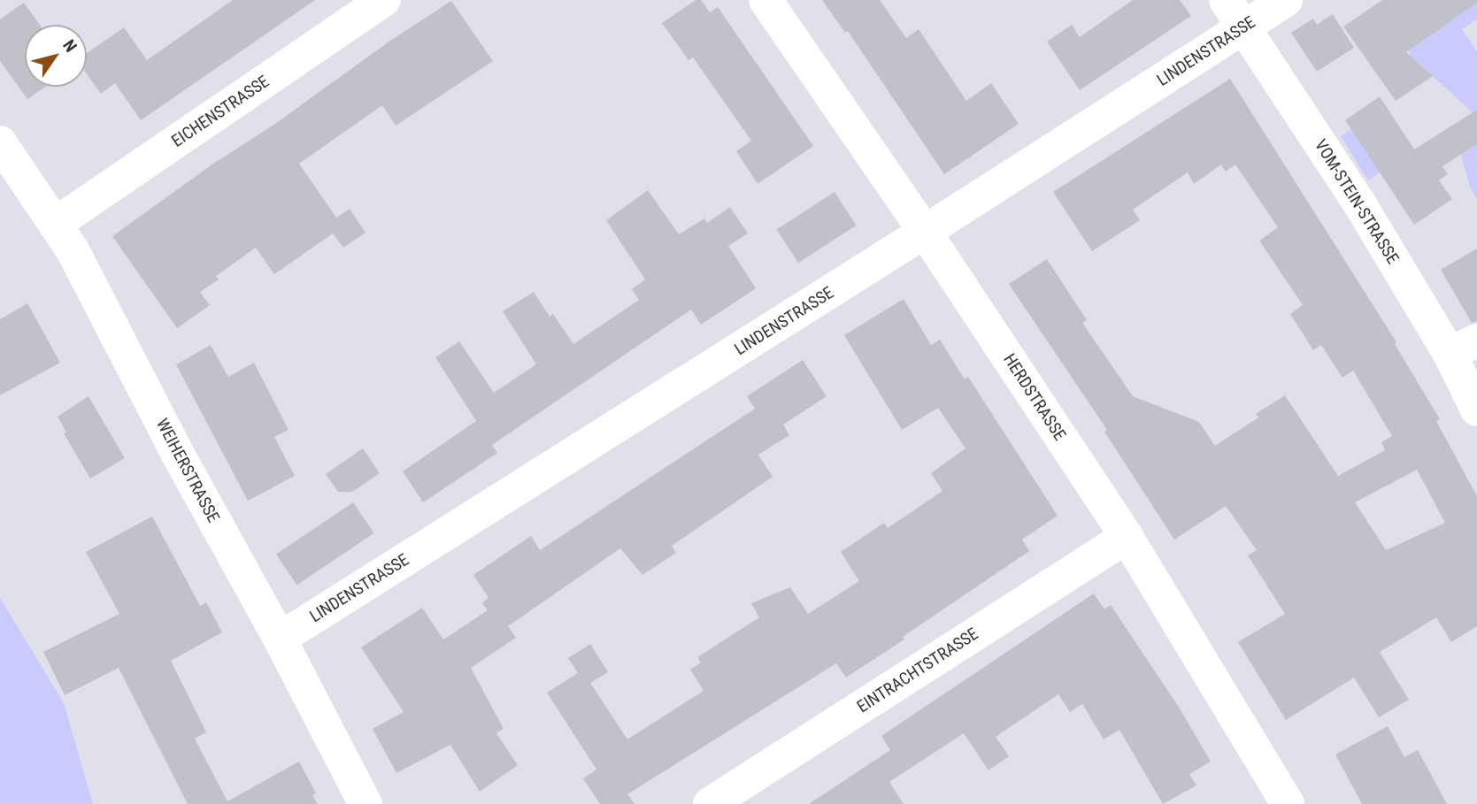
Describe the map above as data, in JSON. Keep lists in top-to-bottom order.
{
  "streets": {
    "street": [
      "LINDENSTRASSE",
      "EICHENSTRASSE",
      "VOM-STEIN-STRASSE",
      "HERDSTRASSE",
      "WEIHERSTRASSE",
      "EINTRACHTSTRASSE"
    ]
  },
  "crossings": [
    ["LINDENSTRASSE", "VOM-STEIN-STRASSE"],
    ["LINDENSTRASSE", "HERDSTRASSE"],
    ["LINDENSTRASSE", "WEIHERSTRASSE"],
    ["EICHENSTRASSE", "WEIHERSTRASSE"],
    ["HERDSTRASSE", "EINTRACHTSTRASSE"]
  ],
  "north": "top right"
}
